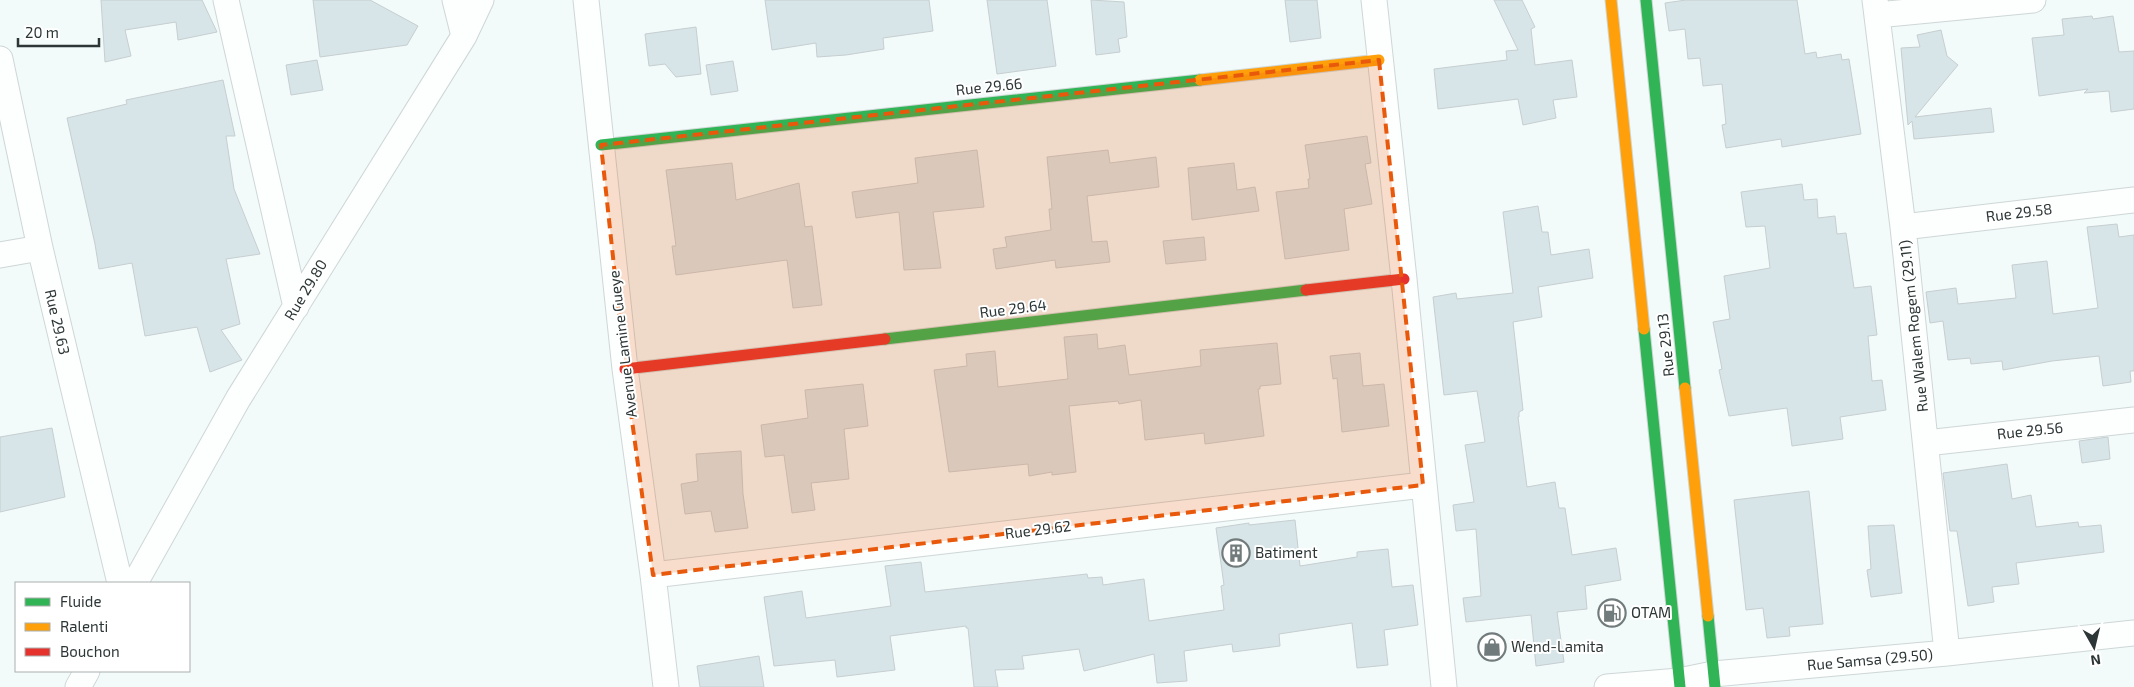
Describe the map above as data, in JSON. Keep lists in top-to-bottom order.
{
  "streets": {
    "street": [
      "Rue 29.66",
      "Rue 29.58",
      "Rue 29.80",
      "Rue 29.64",
      "Rue 29.63",
      "Rue Walem Rogem (29.11)",
      "Avenue Lamine Gueye",
      "Rue 29.13",
      "Rue 29.56",
      "Rue 29.62",
      "Rue Samsa (29.50)"
    ]
  },
  "crossings": [
    ["Rue 29.66", "Avenue Lamine Gueye"],
    ["Rue 29.58", "Rue Walem Rogem (29.11)"],
    ["Rue 29.64", "Avenue Lamine Gueye"],
    ["Rue Walem Rogem (29.11)", "Rue 29.56"],
    ["Rue Walem Rogem (29.11)", "Rue Samsa (29.50)"],
    ["Avenue Lamine Gueye", "Rue 29.62"],
    ["Rue 29.13", "Rue Samsa (29.50)"]
  ],
  "places": {
    "building": ["Batiment"],
    "fuel station": ["OTAM"],
    "shop": ["Wend-Lamita"]
  },
  "legend": ["Fluide", "Ralenti", "Bouchon"],
  "scale_bar": "20 m",
  "north": "bottom"
}
